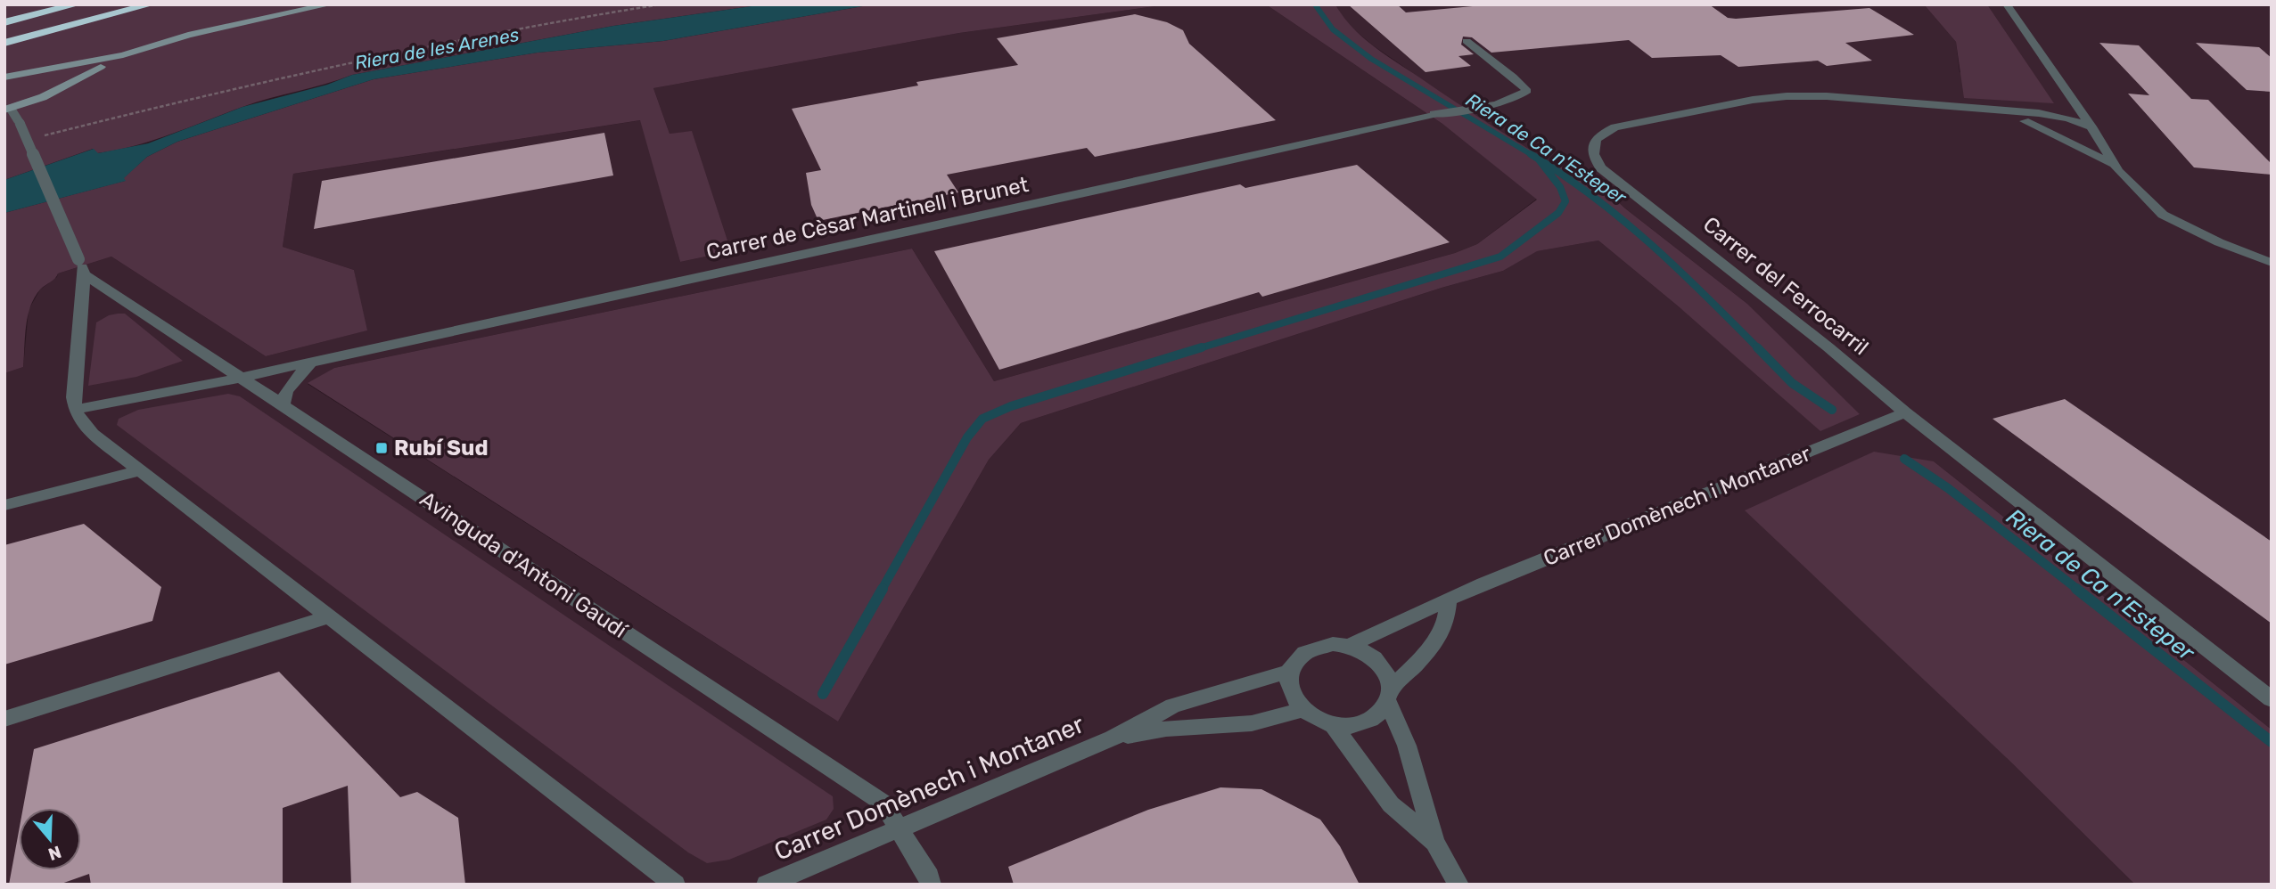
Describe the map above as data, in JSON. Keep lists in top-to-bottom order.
{
  "streets": {
    "street": [
      "Carrer de Cèsar Martinell i Brunet",
      "Carrer del Ferrocarril",
      "Carrer Domènech i Montaner",
      "Avinguda d'Antoni Gaudí"
    ]
  },
  "crossings": [
    ["Carrer de Cèsar Martinell i Brunet", "Avinguda d'Antoni Gaudí"],
    ["Carrer del Ferrocarril", "Carrer Domènech i Montaner"],
    ["Carrer Domènech i Montaner", "Avinguda d'Antoni Gaudí"]
  ],
  "water": ["Riera de les Arenes", "Riera de Ca n'Esteper"],
  "places": {
    "transit": ["Rubí Sud"]
  },
  "north": "bottom"
}
